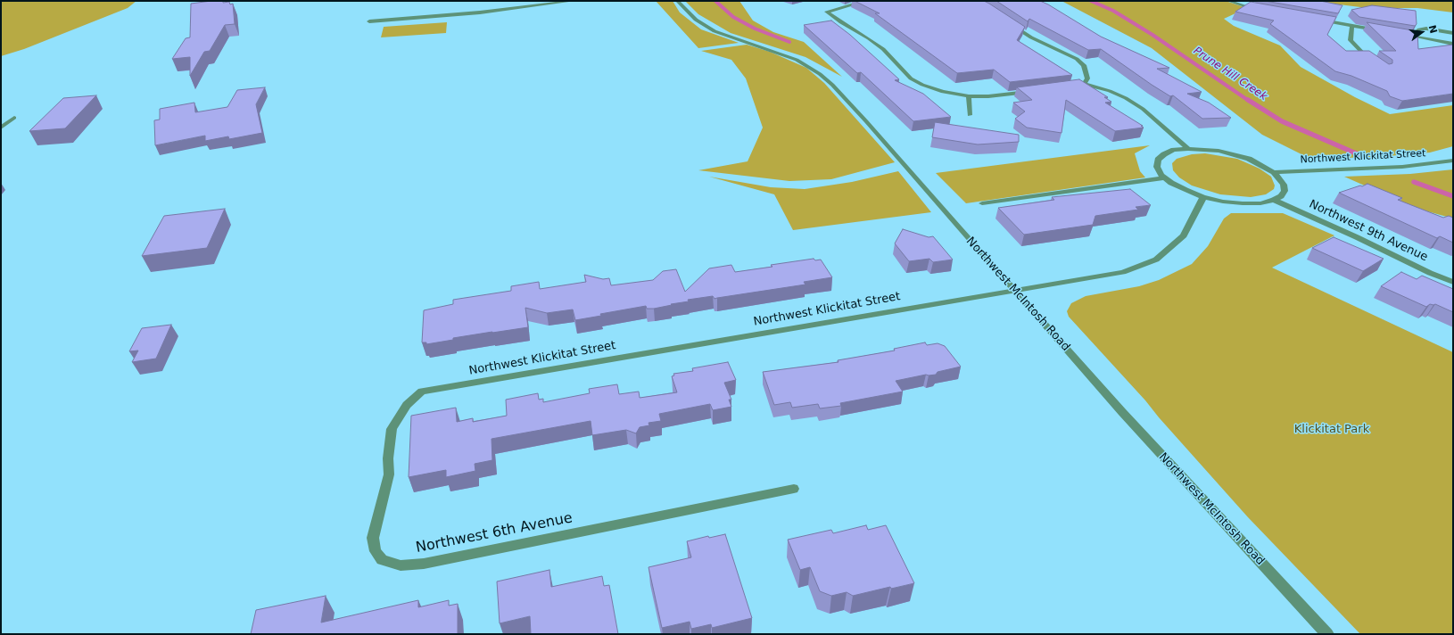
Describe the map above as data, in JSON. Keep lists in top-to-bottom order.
{
  "streets": {
    "street": [
      "Northwest Klickitat Street",
      "Northwest 9th Avenue",
      "Northwest McIntosh Road",
      "Northwest 6th Avenue"
    ]
  },
  "crossings": [
    ["Northwest Klickitat Street", "Northwest McIntosh Road"],
    ["Northwest Klickitat Street", "Northwest 6th Avenue"]
  ],
  "water": ["Prune Hill Creek"],
  "parks": ["Klickitat Park"],
  "north": "right"
}
